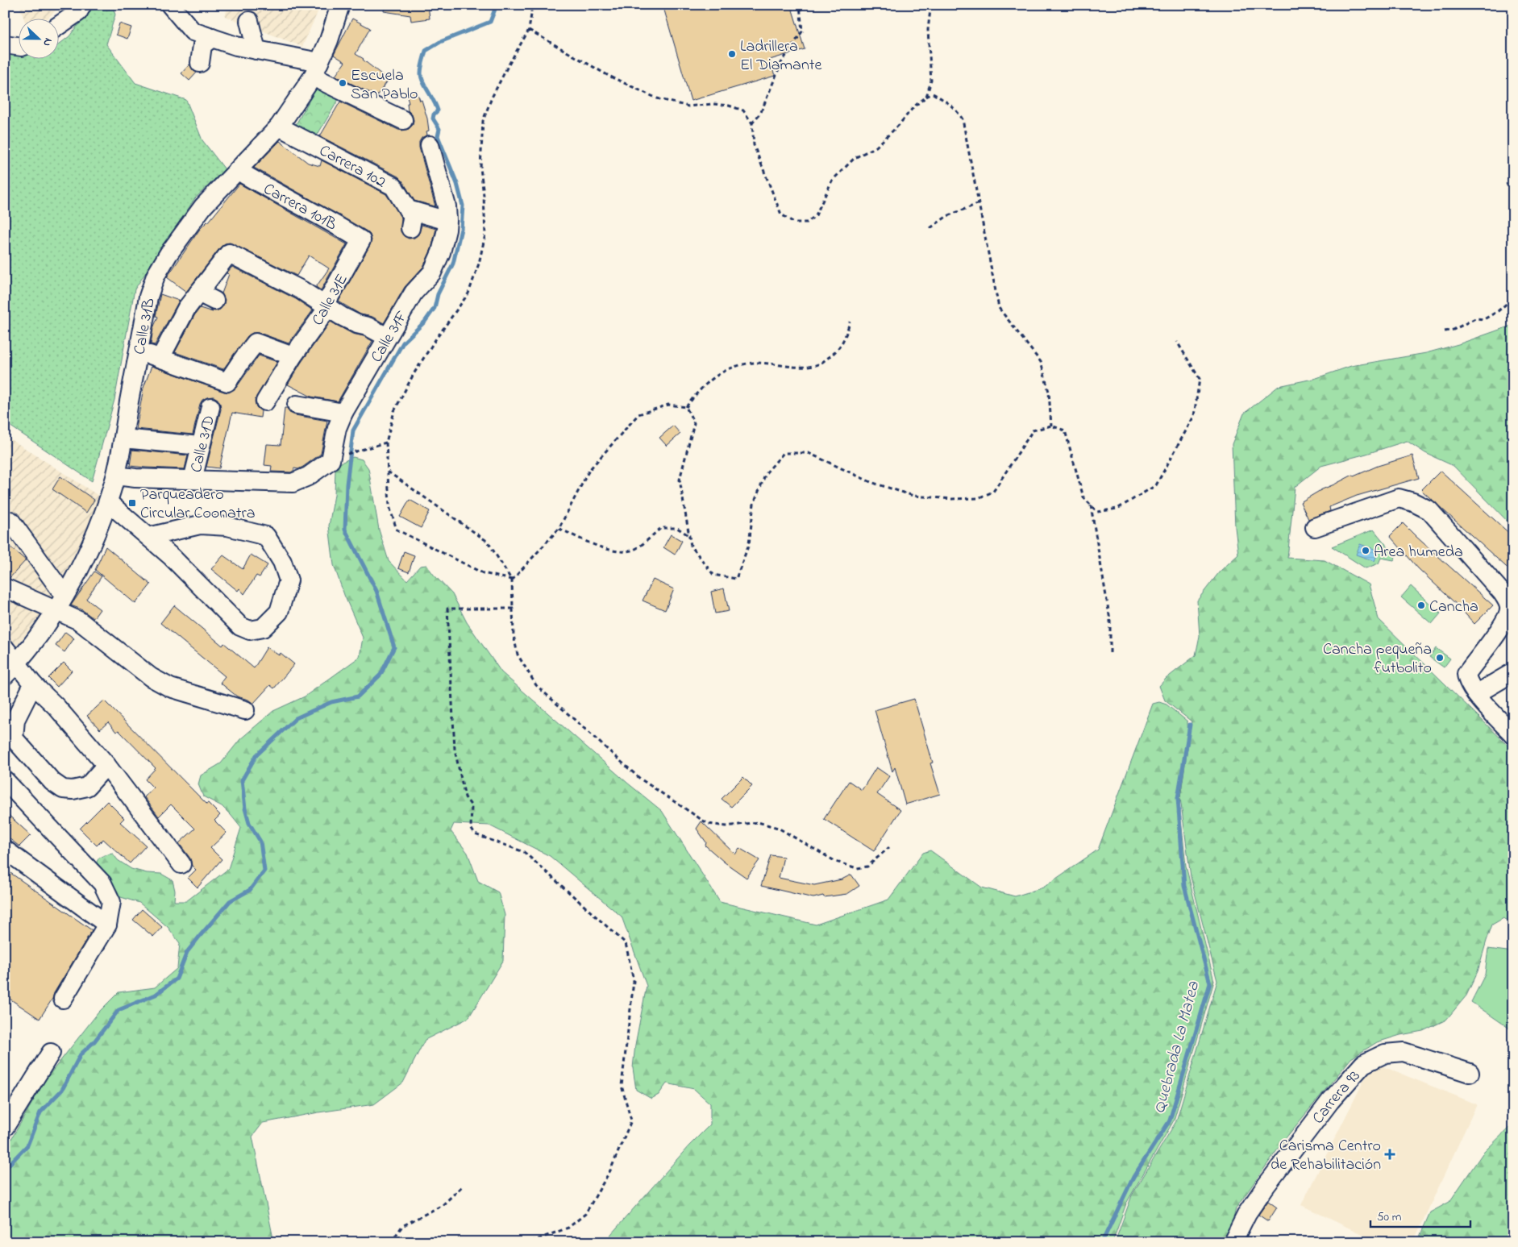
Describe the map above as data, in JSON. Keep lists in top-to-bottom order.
{
  "streets": {
    "street": [
      "Carrera 102",
      "Carrera 101B",
      "Calle 31E",
      "Calle 31B",
      "Calle 31F",
      "Calle 31D",
      "Carrera 93"
    ]
  },
  "crossings": [
    ["Carrera 102", "Calle 31B"],
    ["Carrera 101B", "Calle 31E"],
    ["Calle 31F", "Calle 31D"]
  ],
  "water": ["Quebrada La Matea"],
  "places": {
    "other": [
      "Ladrillera El Diamante",
      "Escuela San Pablo",
      "Area humeda",
      "Cancha",
      "Cancha pequeña futbolito"
    ],
    "transit": ["Parqueadero Circular Coonatra"],
    "health": ["Carisma Centro de Rehabilitación"]
  },
  "scale_bar": "50 m",
  "north": "right"
}
